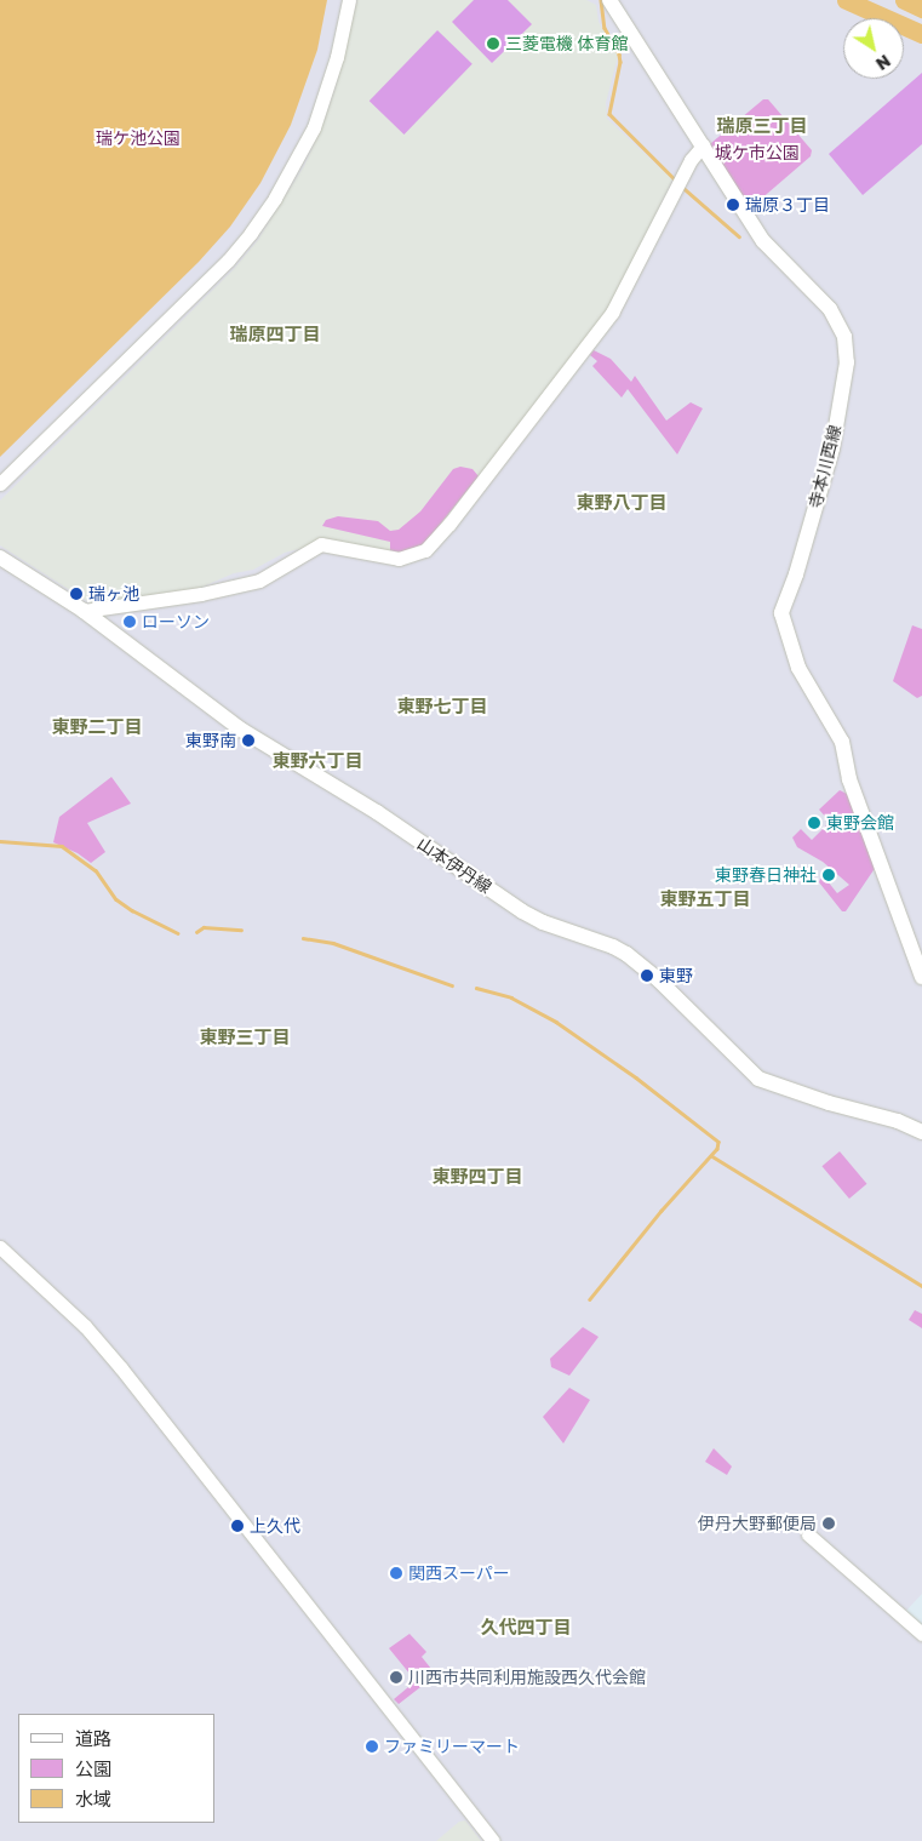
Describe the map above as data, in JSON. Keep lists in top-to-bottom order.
{
  "streets": {
    "main road": ["寺本川西線", "山本伊丹線"]
  },
  "districts": [
    "瑞原三丁目",
    "瑞原四丁目",
    "東野八丁目",
    "東野七丁目",
    "東野二丁目",
    "東野六丁目",
    "東野五丁目",
    "東野三丁目",
    "東野四丁目",
    "久代四丁目"
  ],
  "parks": ["瑞ケ池公園", "城ケ市公園"],
  "places": [
    "三菱電機 体育館",
    "瑞原３丁目",
    "瑞ヶ池",
    "ローソン",
    "東野南",
    "東野会館",
    "東野春日神社",
    "東野",
    "伊丹大野郵便局",
    "上久代",
    "関西スーパー",
    "川西市共同利用施設西久代会館",
    "ファミリーマート"
  ],
  "legend": ["道路", "公園", "水域"],
  "north": "bottom right"
}
